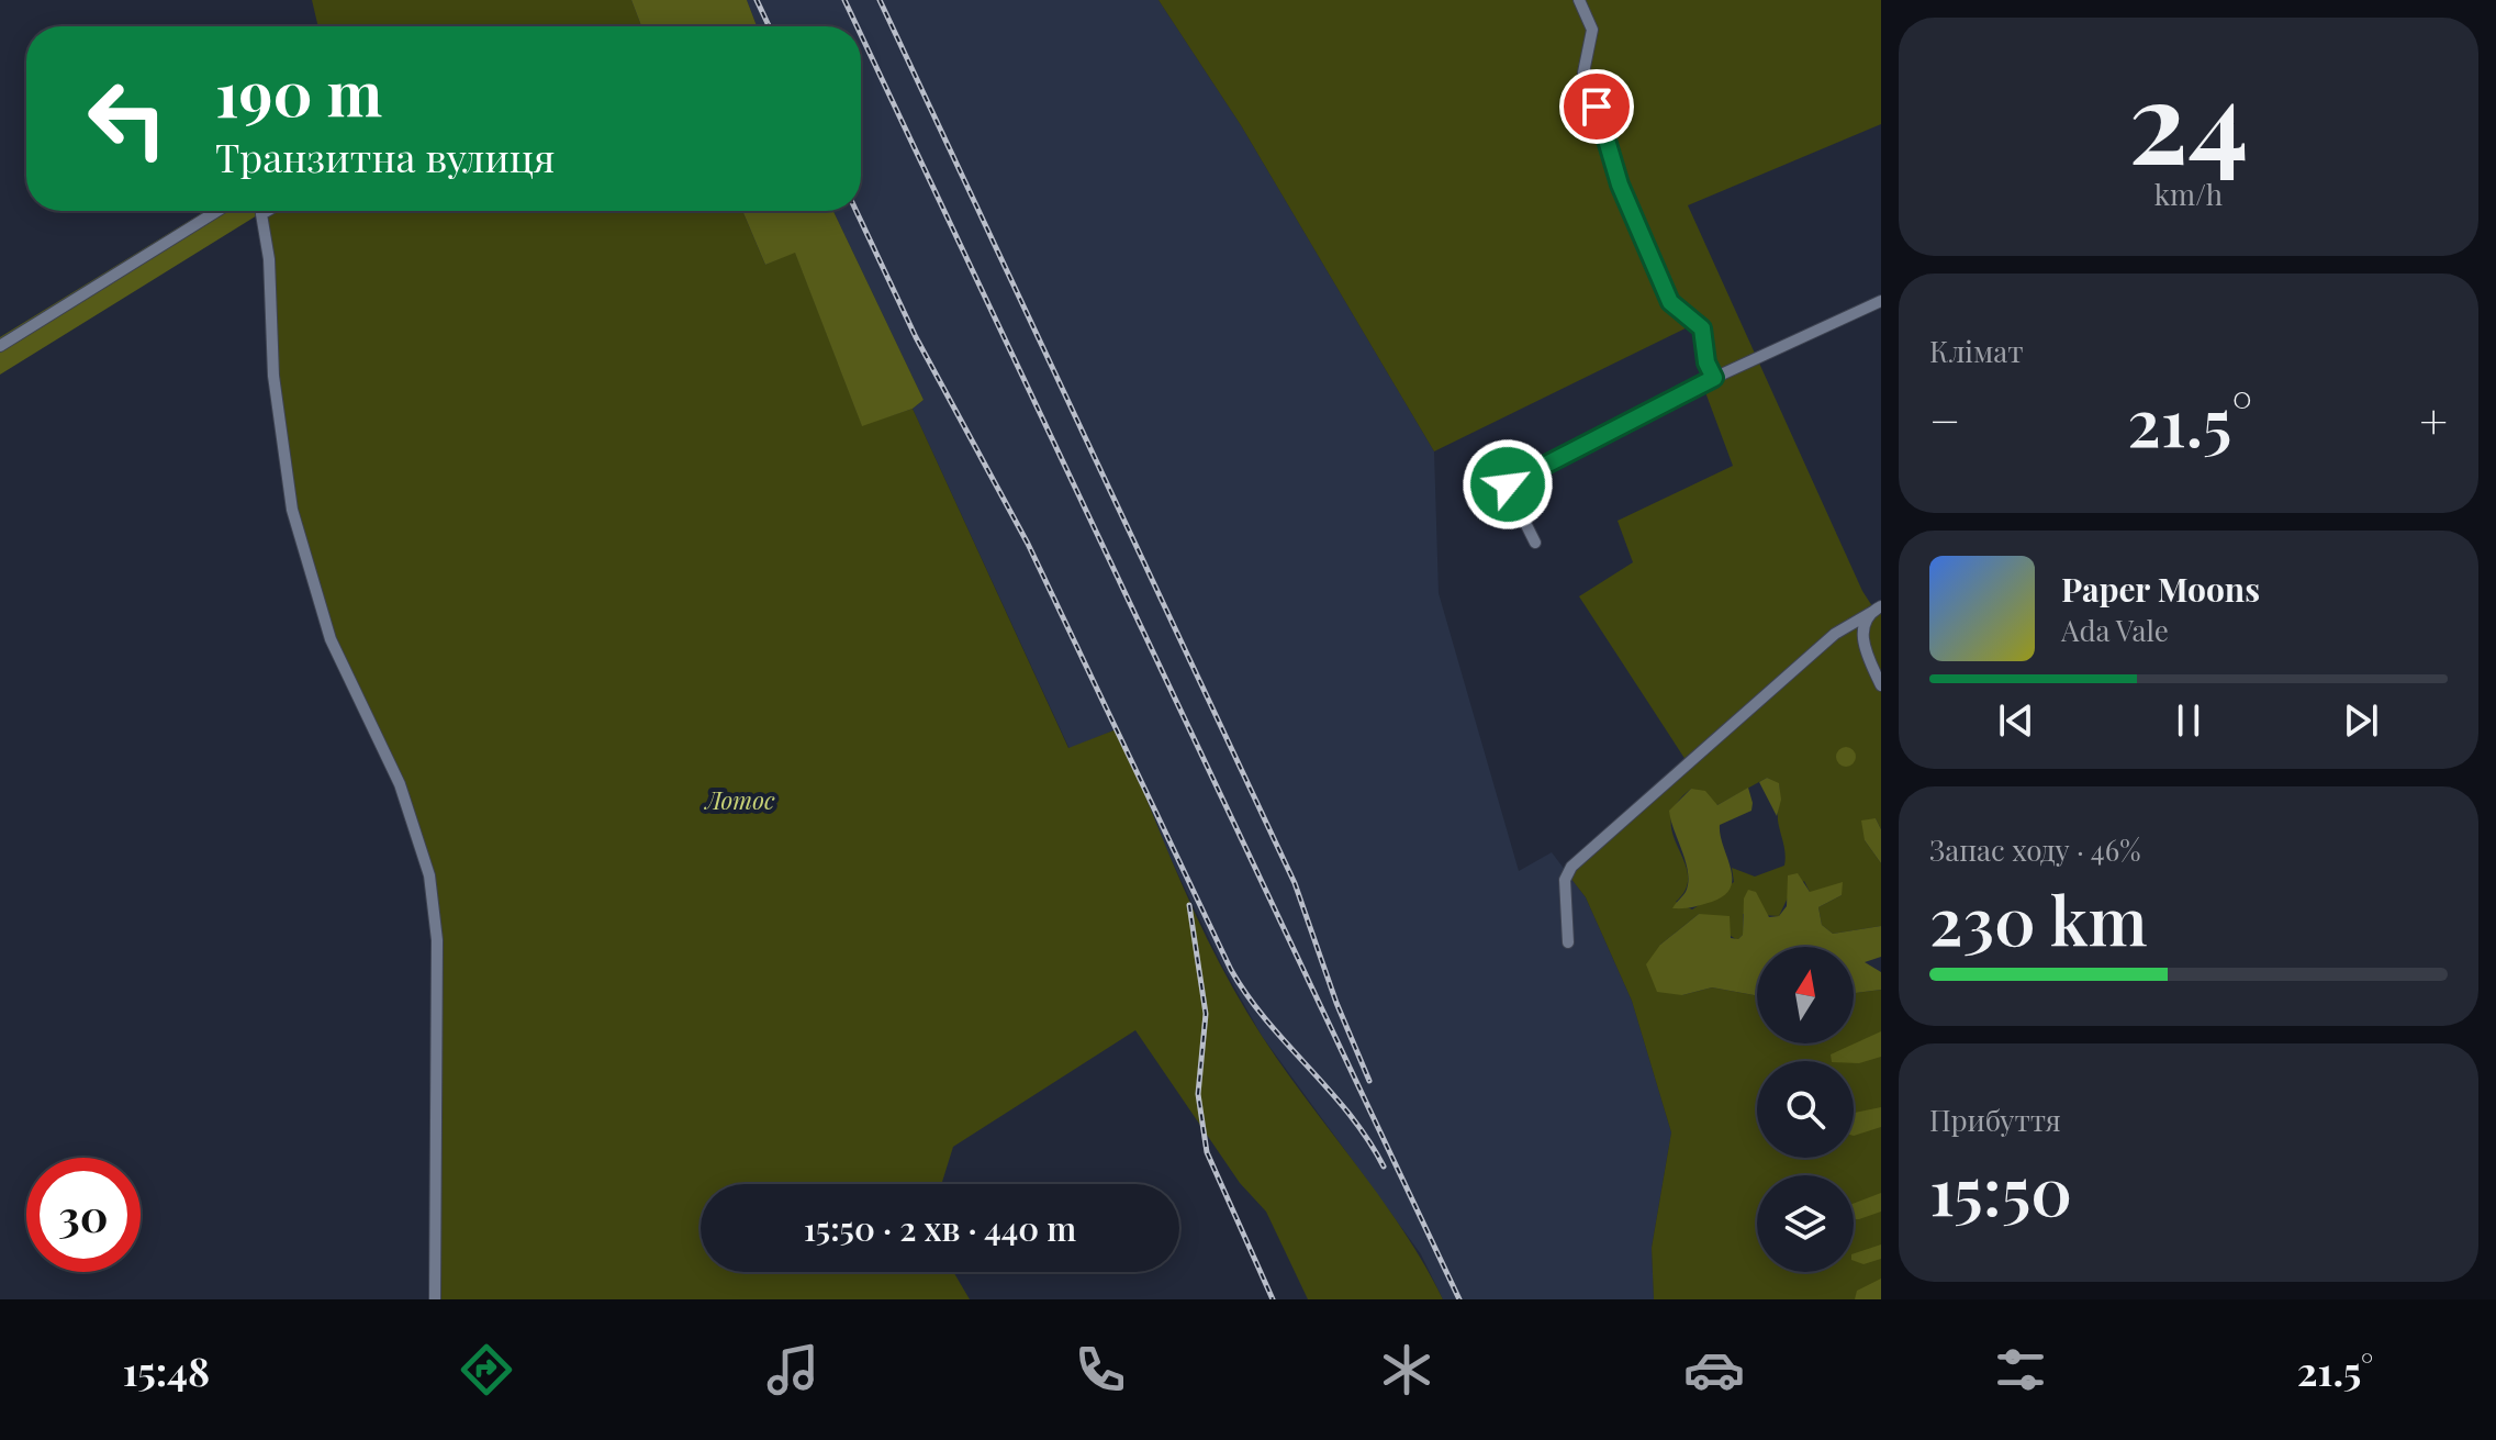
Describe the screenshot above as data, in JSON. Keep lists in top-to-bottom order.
{
  "parks": ["Лотос"],
  "north": "top",
  "page": {
    "tile": [
      ["24", "km/h"],
      "Клімат",
      ["Запас ходу · 46%", "230 km"],
      ["Прибуття", "15:50"]
    ],
    "turn": ["190 m", "Транзитна вулиця"],
    "heat": ["−", "21.5°", "+"],
    "song": ["Paper Moons", "Ada Vale"],
    "limit": "30",
    "trip": "15:50 · 2 хв · 440 m",
    "tabs": ["15:48", "21.5°"]
  }
}
